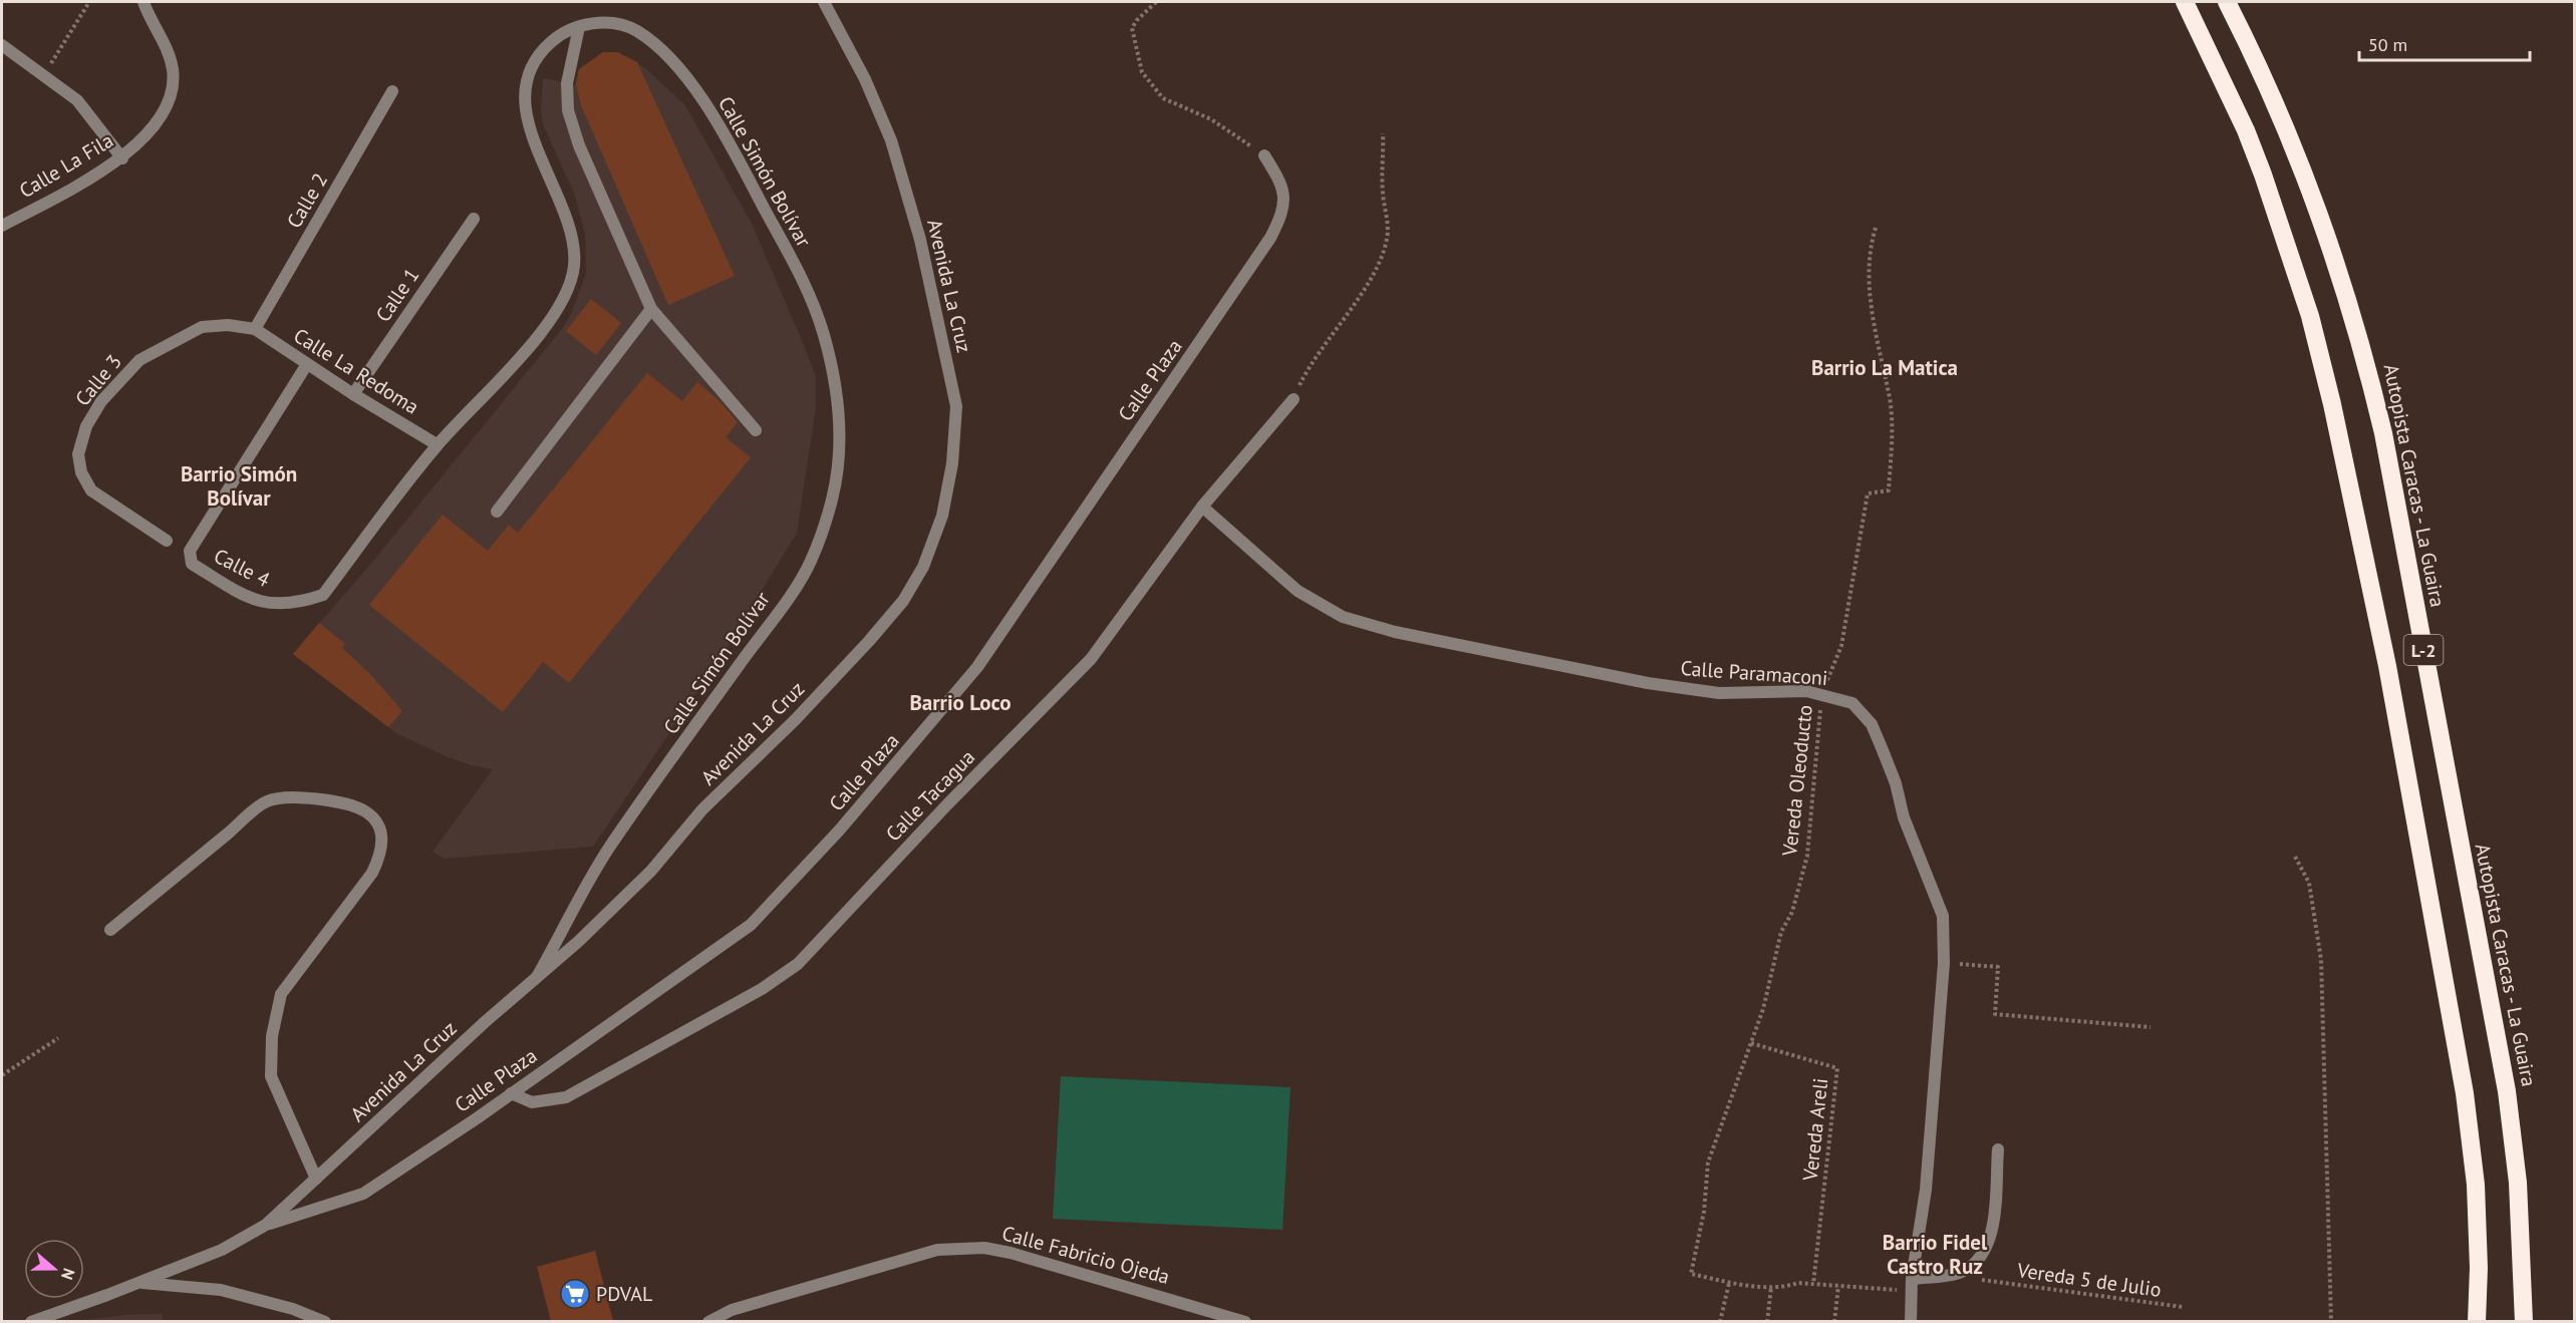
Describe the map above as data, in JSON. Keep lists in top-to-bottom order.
{
  "streets": {
    "highway": ["Autopista Caracas - La Guaira", "L-2"],
    "street": [
      "Calle La Fila",
      "Calle Simón Bolívar",
      "Calle 2",
      "Avenida La Cruz",
      "Calle 1",
      "Calle La Redoma",
      "Calle 3",
      "Calle Plaza",
      "Calle 4",
      "Calle Paramaconi",
      "Calle Tacagua",
      "Calle Fabricio Ojeda"
    ],
    "path": ["Vereda Oleoducto", "Vereda Areli", "Vereda 5 de Julio"]
  },
  "crossings": [
    ["Calle Simón Bolívar", "Avenida La Cruz"],
    ["Calle Simón Bolívar", "Calle La Redoma"],
    ["Calle Simón Bolívar", "Calle 4"],
    ["Calle 2", "Calle La Redoma"],
    ["Calle 2", "Calle 3"],
    ["Avenida La Cruz", "Calle Plaza"],
    ["Calle 1", "Calle La Redoma"],
    ["Calle La Redoma", "Calle 3"],
    ["Calle La Redoma", "Calle 4"],
    ["Calle Plaza", "Calle Tacagua"],
    ["Calle Paramaconi", "Vereda Oleoducto"],
    ["Calle Paramaconi", "Calle Tacagua"],
    ["Vereda Oleoducto", "Vereda Areli"]
  ],
  "districts": [
    "Barrio La Matica",
    "Barrio Simón Bolívar",
    "Barrio Loco",
    "Barrio Fidel Castro Ruz"
  ],
  "places": {
    "supermarket": ["PDVAL"]
  },
  "scale_bar": "50 m",
  "north": "right"
}
